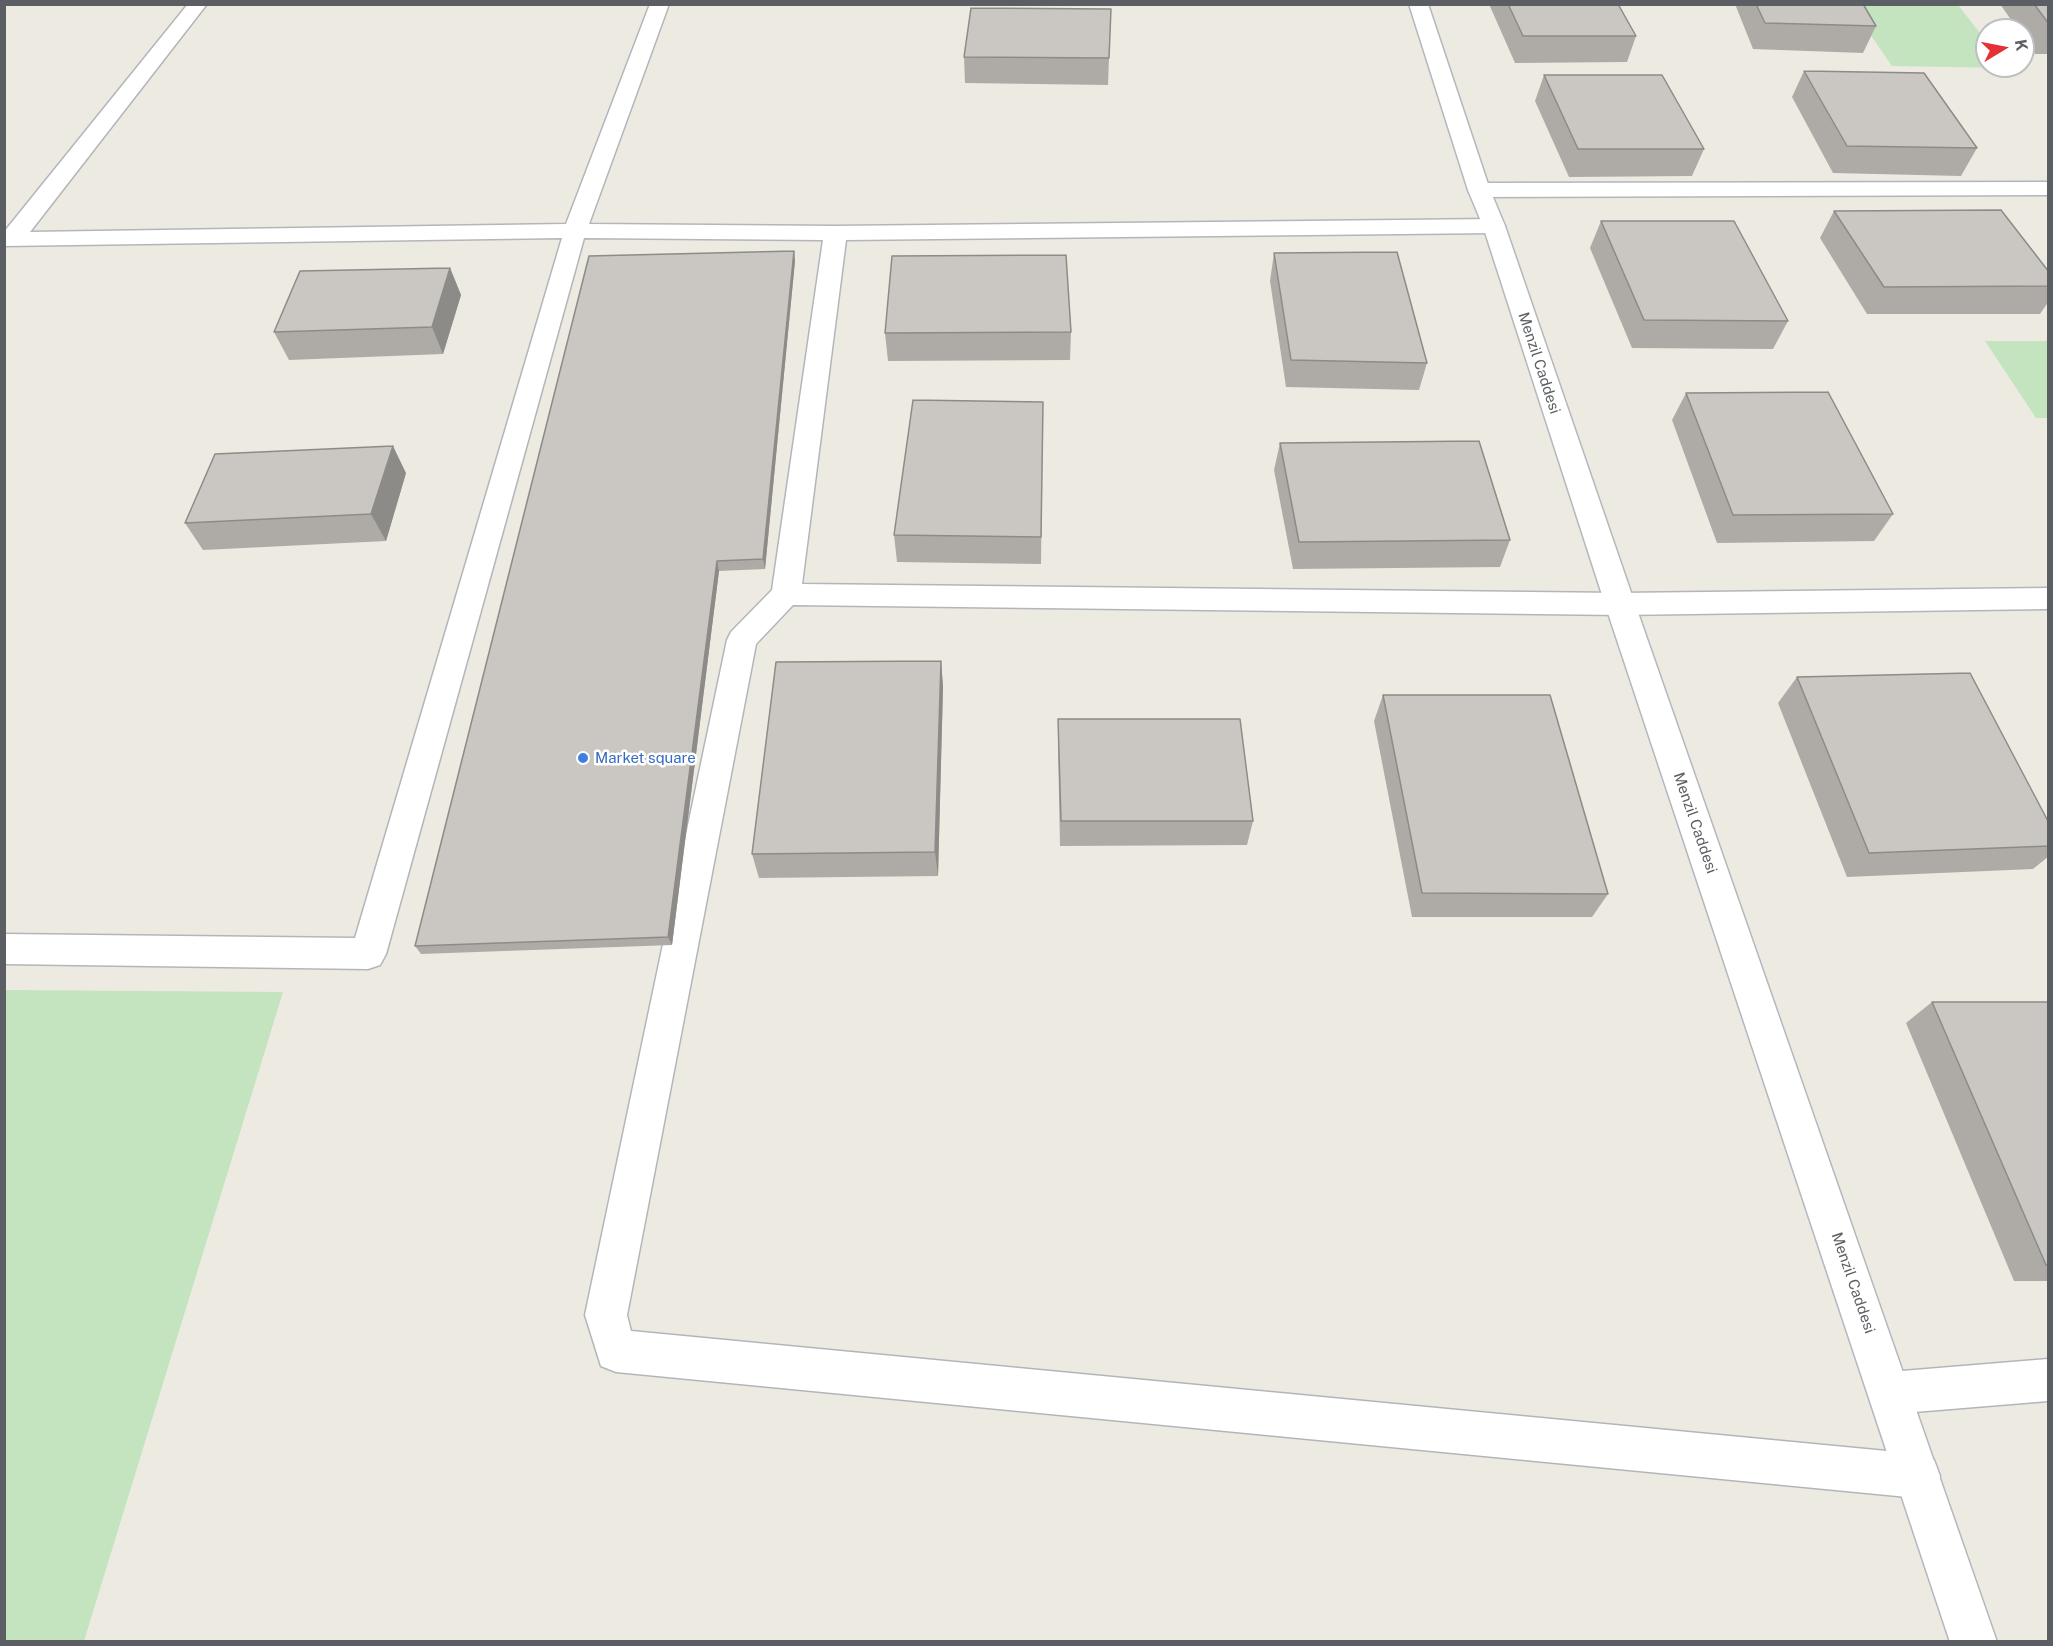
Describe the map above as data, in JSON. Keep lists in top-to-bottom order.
{
  "streets": {
    "street": ["Menzil Caddesi"]
  },
  "places": ["Market square"],
  "north": "right"
}
